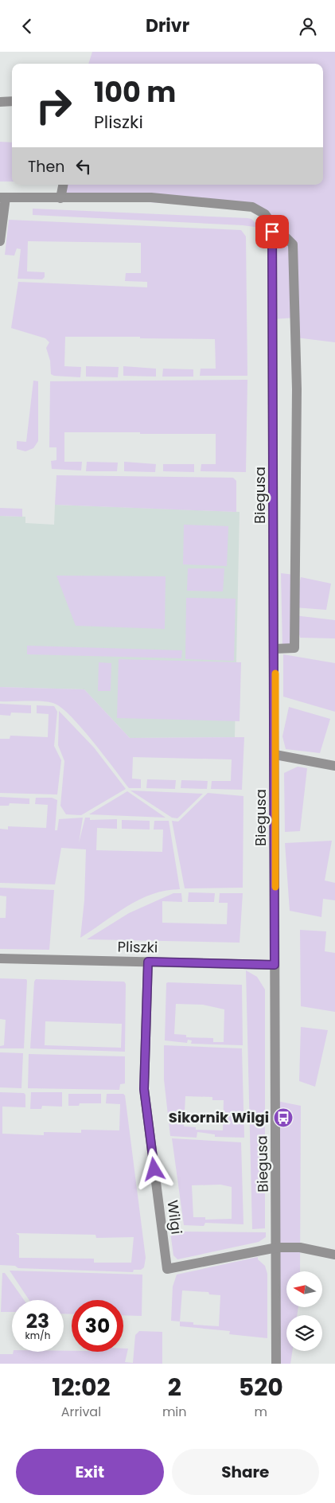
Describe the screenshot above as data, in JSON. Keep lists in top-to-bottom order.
{
  "streets": {
    "street": ["Biegusa", "Pliszki", "Wilgi"]
  },
  "crossings": [
    ["Biegusa", "Pliszki"],
    ["Biegusa", "Wilgi"],
    ["Pliszki", "Wilgi"]
  ],
  "places": {
    "bus stop": ["Sikornik Wilgi"]
  },
  "north": "left",
  "page": {
    "header": "Drivr",
    "turn": ["100 m", "Pliszki"],
    "then": "Then",
    "speed": "23 km/h",
    "limit": "30",
    "eta": [
      "12:02",
      "Arrival",
      "2",
      "min",
      "520",
      "m"
    ],
    "buttons": ["Exit", "Share"]
  }
}
